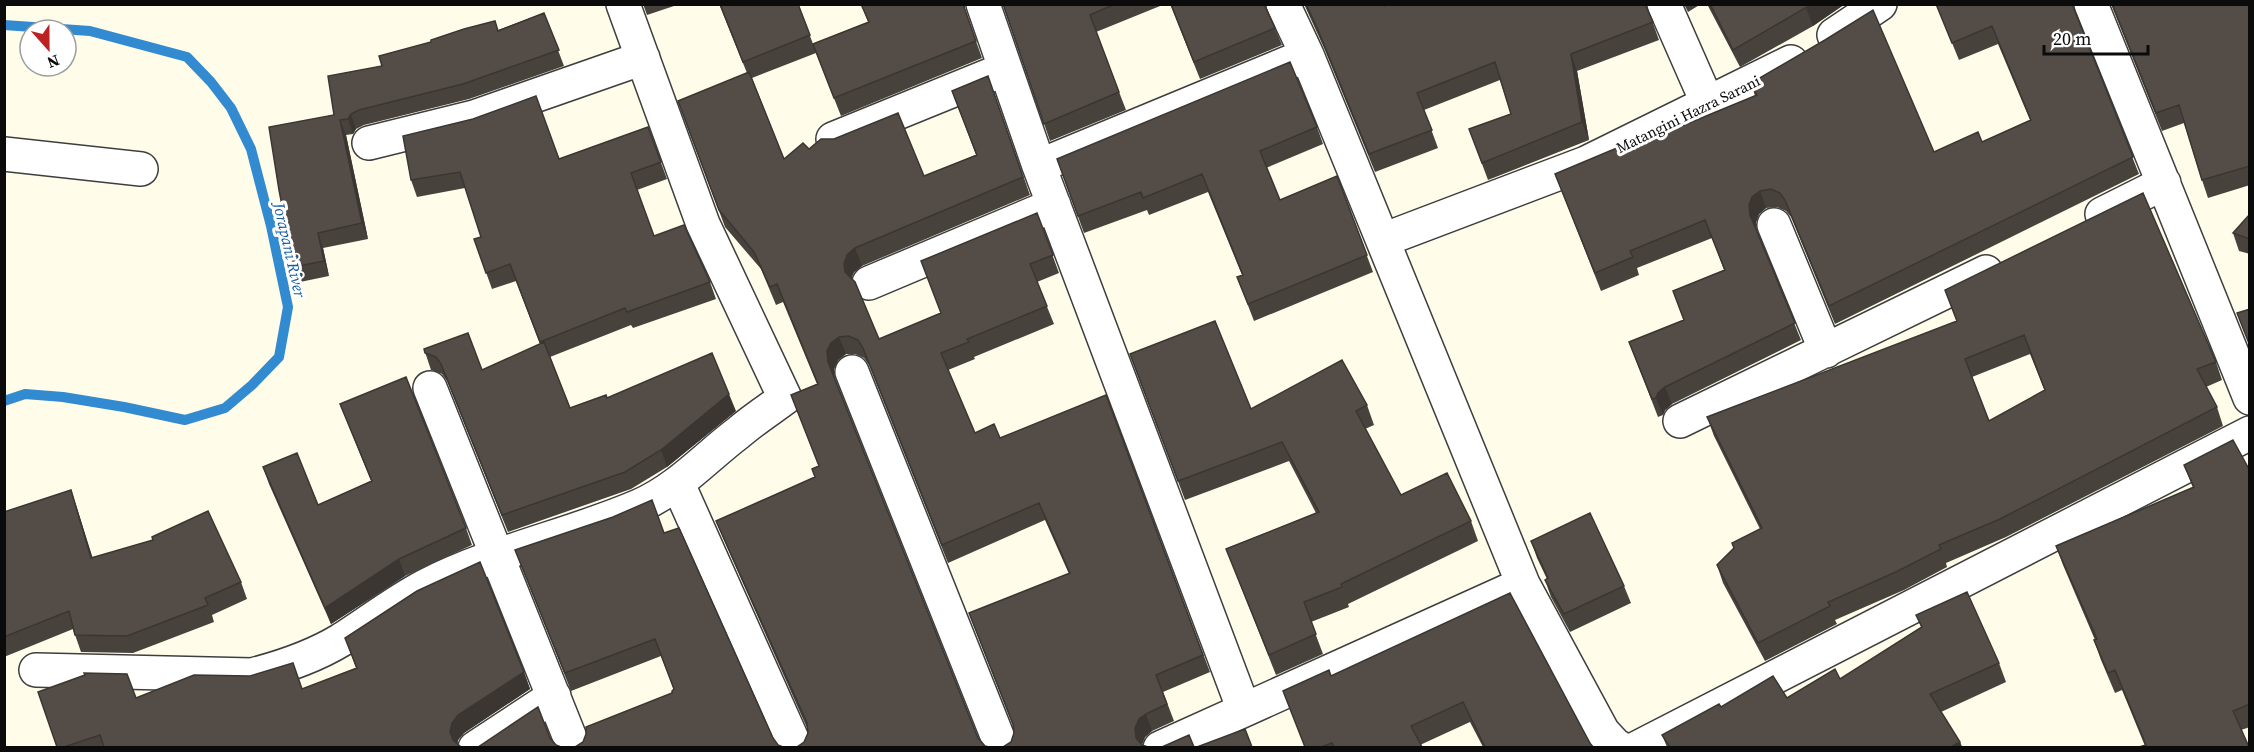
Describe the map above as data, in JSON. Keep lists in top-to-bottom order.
{
  "streets": {
    "street": ["Matangini Hazra Sarani"]
  },
  "water": ["Jorapani River"],
  "scale_bar": "20 m",
  "north": "bottom"
}
